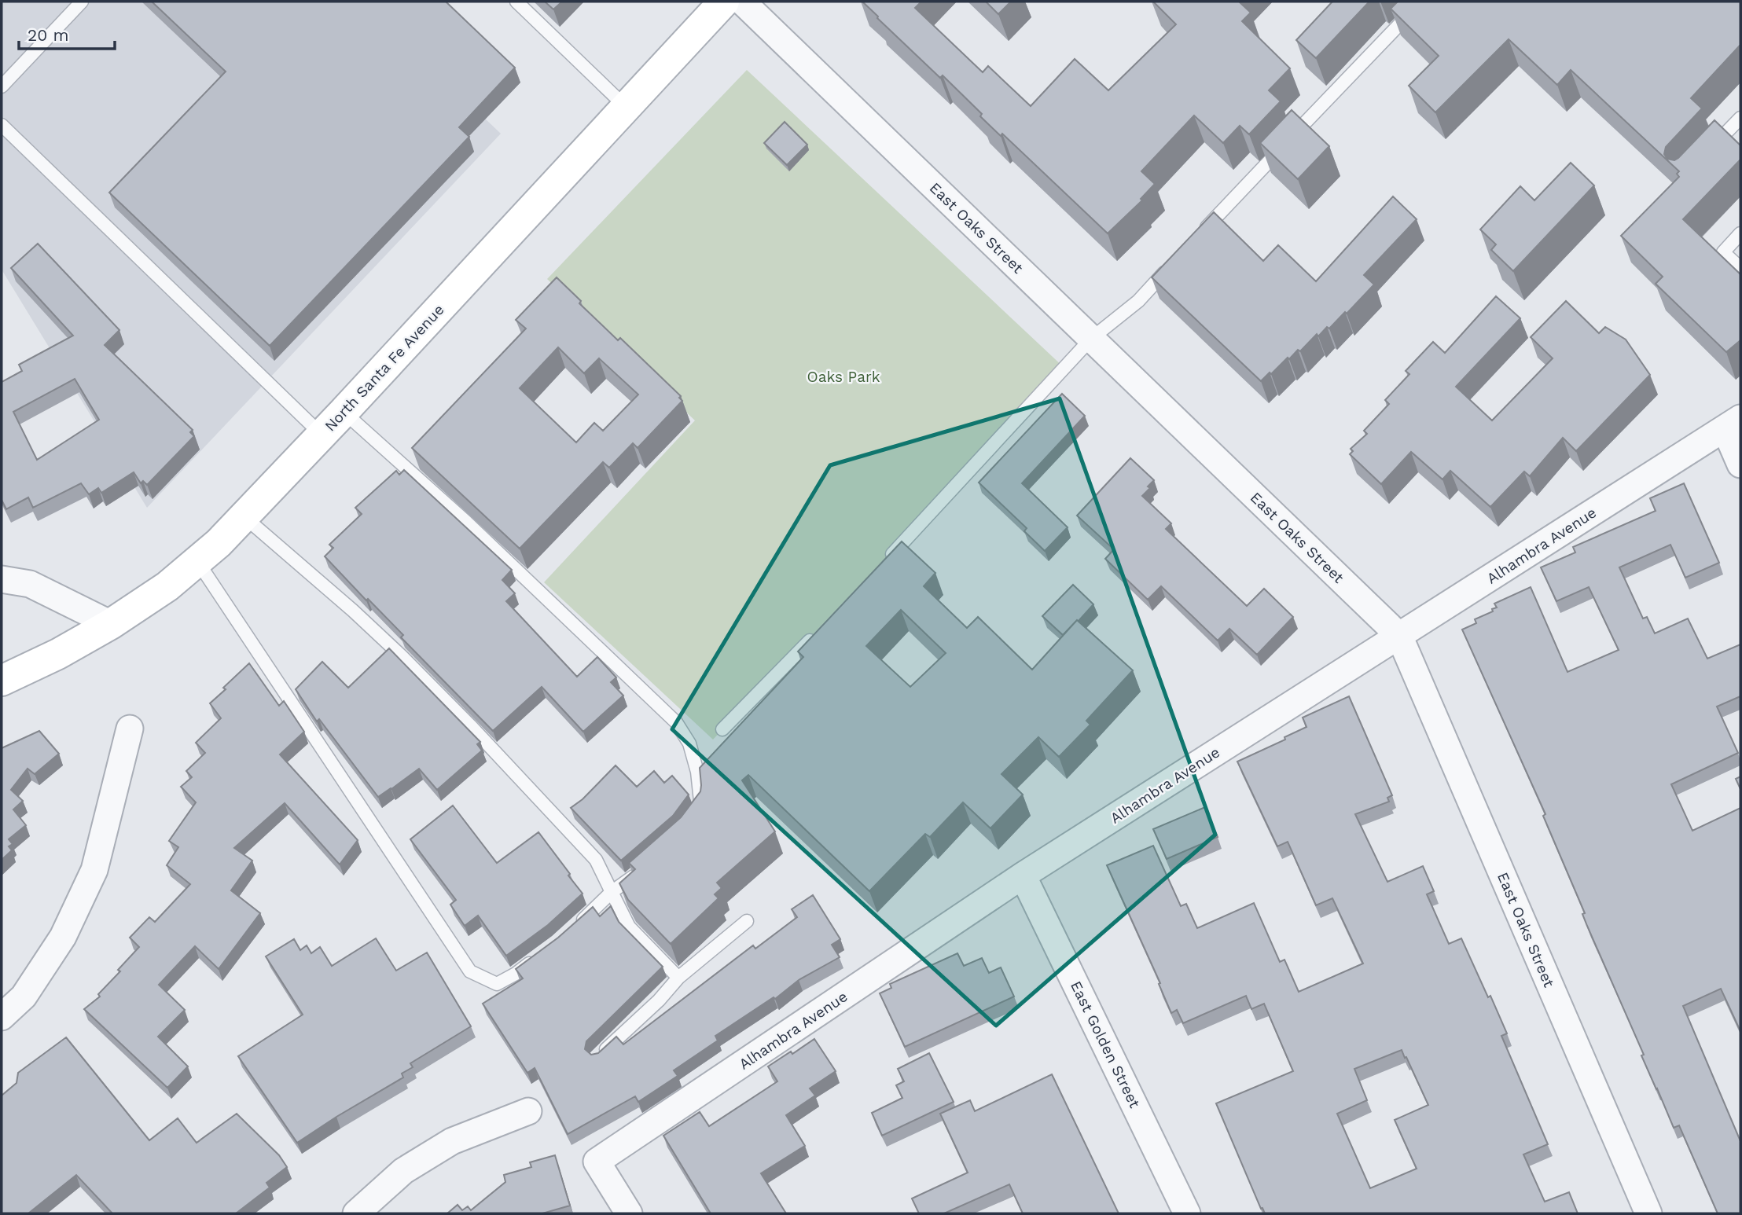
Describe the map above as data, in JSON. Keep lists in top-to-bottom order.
{
  "streets": {
    "main road": ["North Santa Fe Avenue"],
    "street": ["East Oaks Street", "Alhambra Avenue", "East Golden Street"]
  },
  "crossings": [
    ["East Oaks Street", "Alhambra Avenue"],
    ["Alhambra Avenue", "East Golden Street"]
  ],
  "parks": ["Oaks Park"],
  "scale_bar": "20 m"
}
